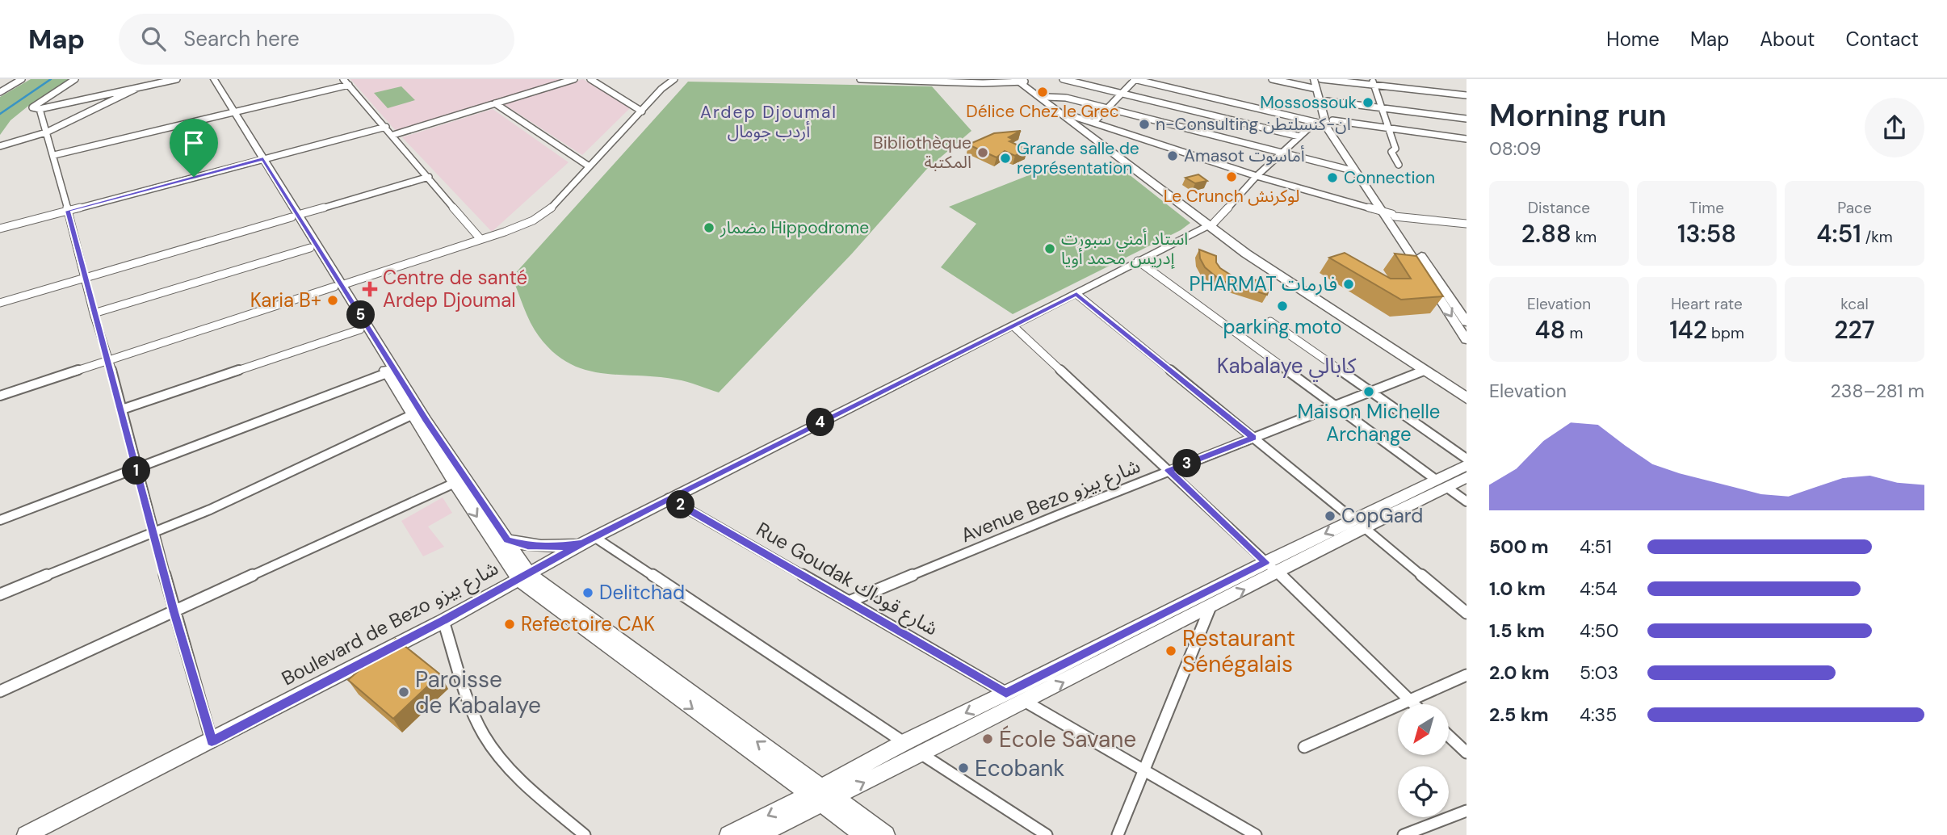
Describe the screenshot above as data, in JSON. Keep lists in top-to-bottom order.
{
  "streets": {
    "street": ["Avenue Bezo شارع بيزو", "Rue Goudak شارع قوداك", "Boulevard de Bezo شارع بيزو"]
  },
  "crossings": [
    ["Avenue Bezo شارع بيزو", "Rue Goudak شارع قوداك"],
    ["Rue Goudak شارع قوداك", "Boulevard de Bezo شارع بيزو"]
  ],
  "districts": ["Ardep Djoumal أردب جومال", "Kabalaye كابالي"],
  "places": {
    "other": [
      "Délice Chez le Grec",
      "Mossossouk",
      "n-Consulting ان-كنسلتطن",
      "Bibliothèque المكتبة",
      "Amasot أماسوت",
      "Grande salle de représentation",
      "Le Crunch لوكرنش",
      "Connection",
      "مضمار Hippodrome",
      "استاد أمني سبورت إدريس محمد أويا",
      "PHARMAT فارمات",
      "Karia B+",
      "parking moto",
      "Maison Michelle Archange",
      "CopGard",
      "Delitchad",
      "Refectoire CAK",
      "Restaurant Sénégalais",
      "Paroisse de Kabalaye",
      "École Savane",
      "Ecobank"
    ],
    "health": ["Centre de santé Ardep Djoumal"]
  },
  "north": "bottom left",
  "page": {
    "header": "Map",
    "search": "Search here",
    "nav": [
      "Home",
      "Map",
      "About",
      "Contact"
    ],
    "heading": ["Morning run", "08:09"],
    "stats": [
      ["Distance", "2.88 km"],
      ["Time", "13:58"],
      ["Pace", "4:51 /km"],
      ["Elevation", "48 m"],
      ["Heart rate", "142 bpm"],
      ["kcal", "227"]
    ],
    "pins": [
      "5",
      "4",
      "3",
      "1",
      "2"
    ],
    "chart": ["Elevation", "238–281 m"],
    "list": [
      {
        "name": "500 m",
        "note": "4:51"
      },
      {
        "name": "1.0 km",
        "note": "4:54"
      },
      {
        "name": "1.5 km",
        "note": "4:50"
      },
      {
        "name": "2.0 km",
        "note": "5:03"
      },
      {
        "name": "2.5 km",
        "note": "4:35"
      }
    ]
  }
}
